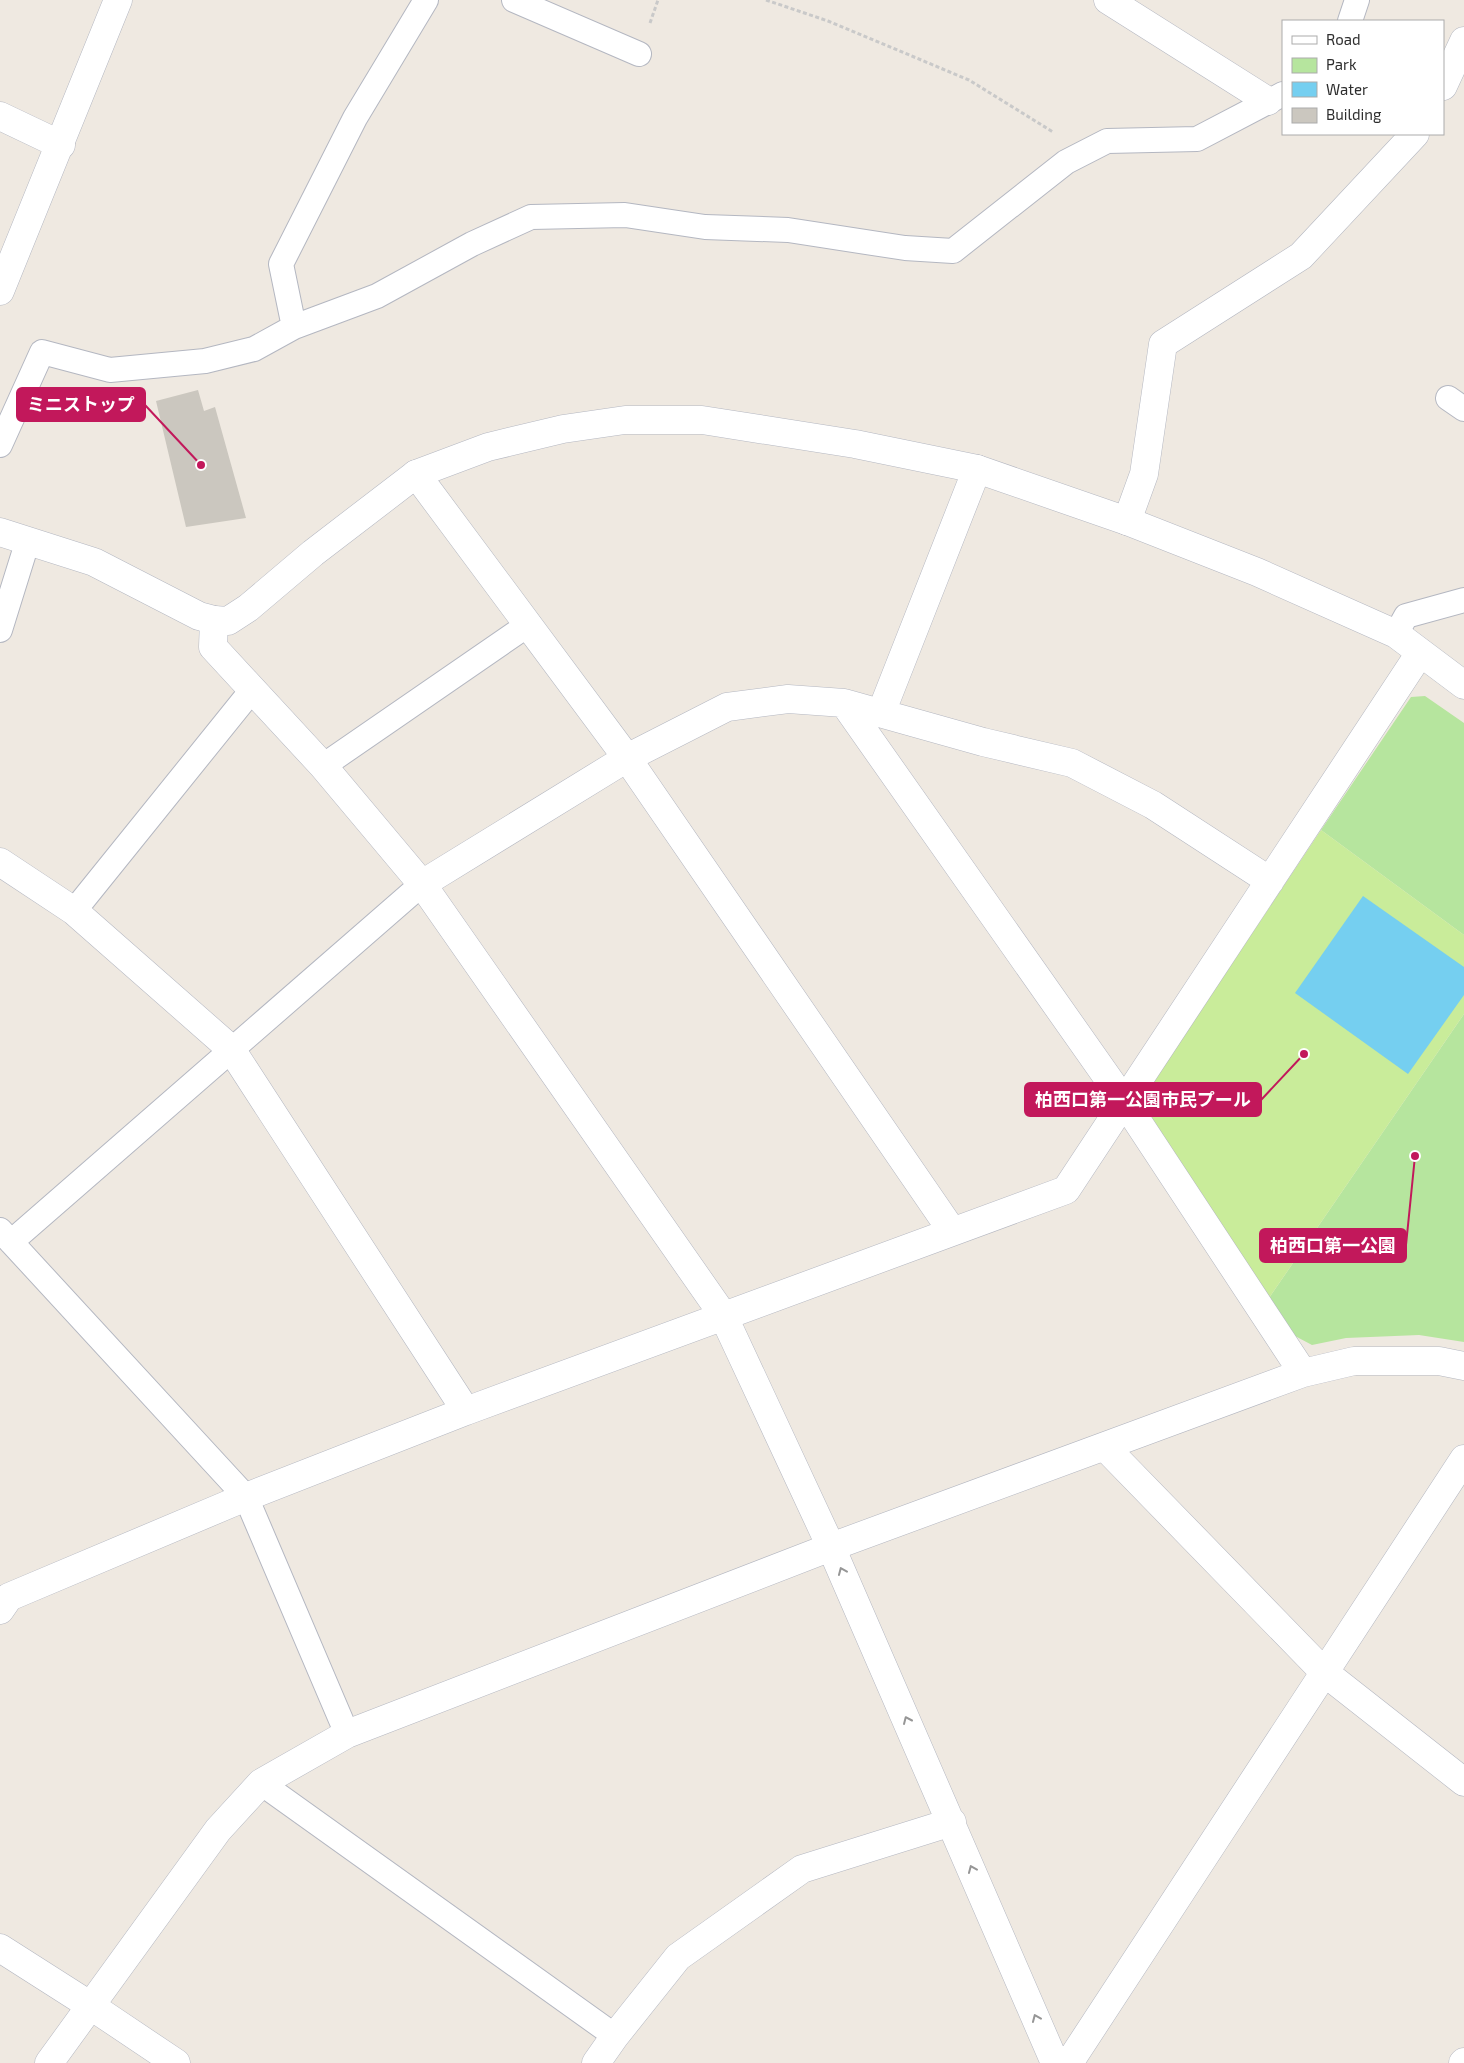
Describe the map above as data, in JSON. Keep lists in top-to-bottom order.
{
  "places": ["ミニストップ", "柏西口第一公園市民プール", "柏西口第一公園"],
  "legend": [
    "Road",
    "Park",
    "Water",
    "Building"
  ]
}
